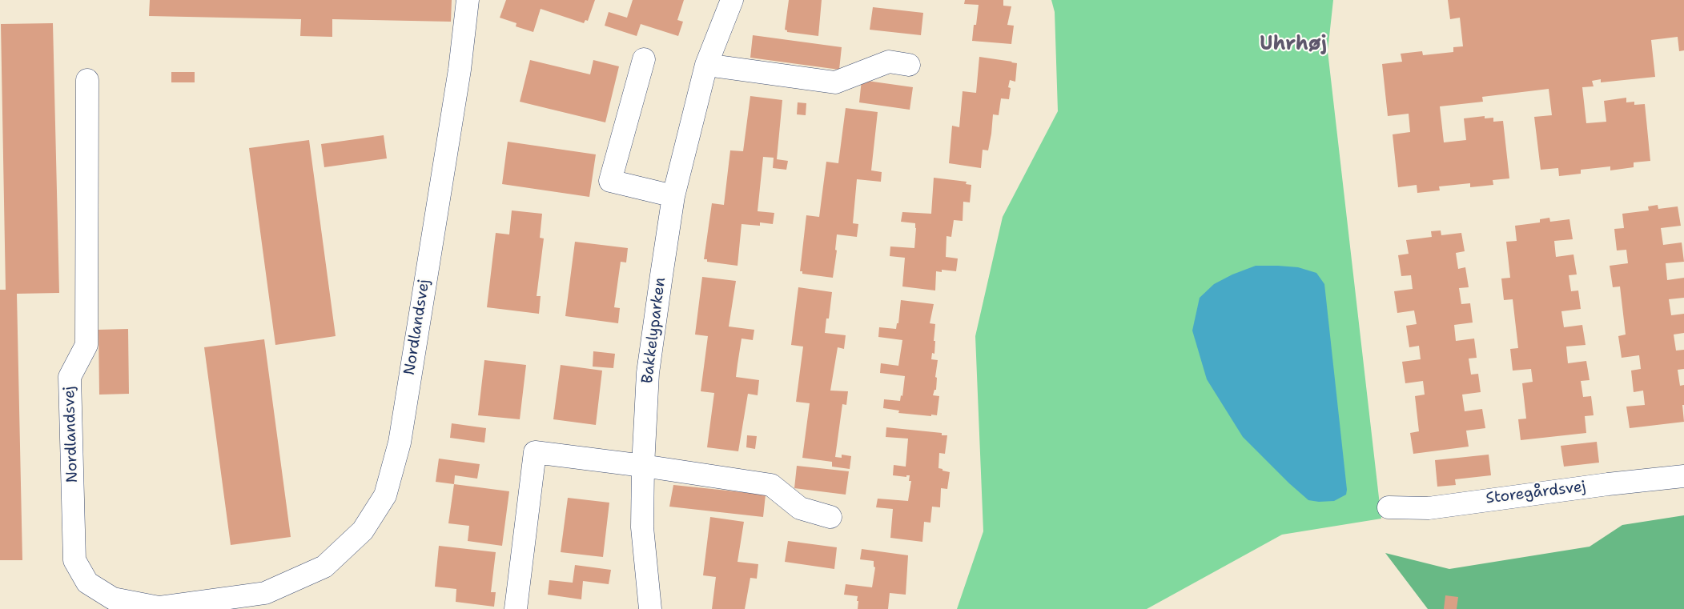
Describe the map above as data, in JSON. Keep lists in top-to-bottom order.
{
  "streets": {
    "street": ["Nordlandsvej", "Bakkelyparken", "Storegårdsvej"]
  },
  "districts": ["Uhrhøj"]
}
